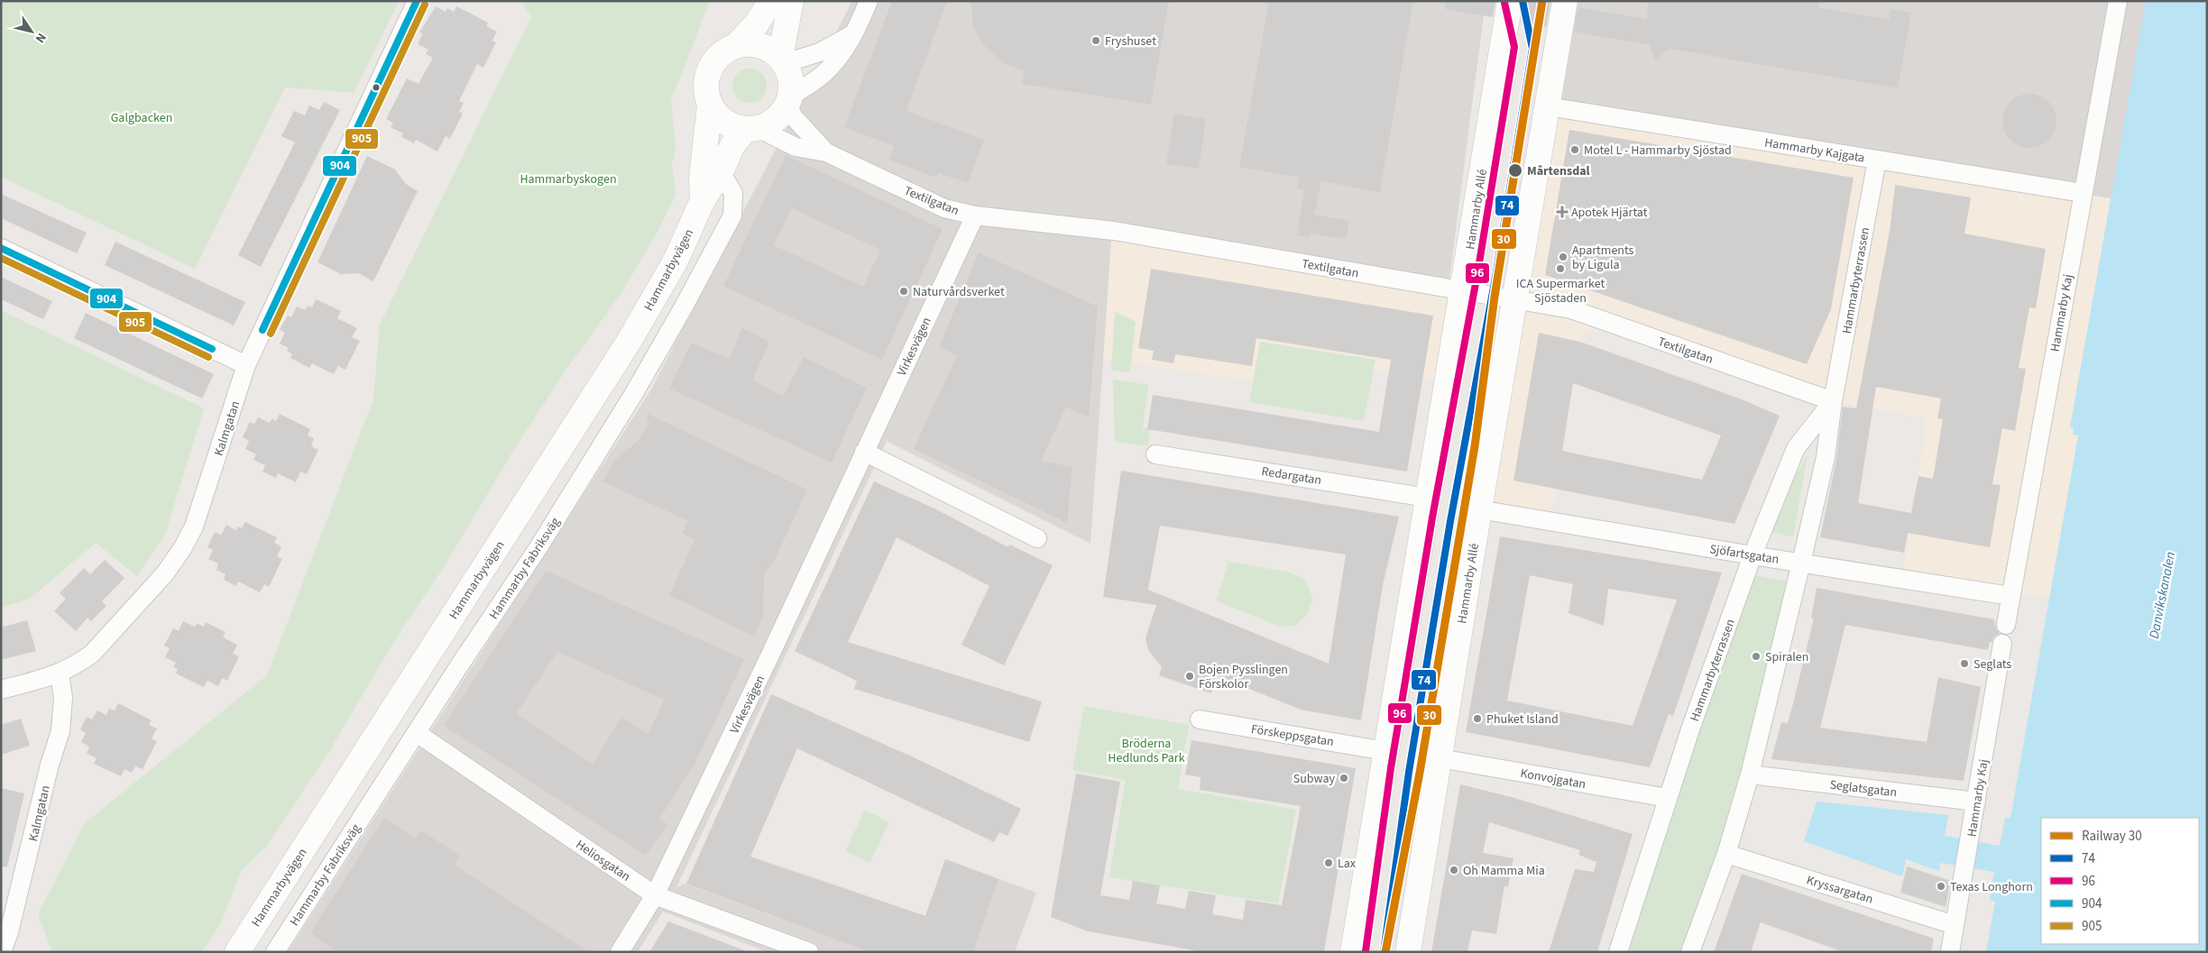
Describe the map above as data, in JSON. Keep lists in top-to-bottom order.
{
  "streets": {
    "street": [
      "Hammarby Kajgata",
      "Textilgatan",
      "Hammarby Allé",
      "Hammarbyvägen",
      "Hammarbyterrassen",
      "Hammarby Kaj",
      "Virkesvägen",
      "Kalmgatan",
      "Redargatan",
      "Sjöfartsgatan",
      "Hammarby Fabriksväg",
      "Förskeppsgatan",
      "Konvojgatan",
      "Seglatsgatan",
      "Heliosgatan",
      "Kryssargatan"
    ]
  },
  "crossings": [
    ["Hammarby Kajgata", "Hammarby Allé"],
    ["Hammarby Kajgata", "Hammarbyterrassen"],
    ["Hammarby Kajgata", "Hammarby Kaj"],
    ["Textilgatan", "Hammarby Allé"],
    ["Textilgatan", "Hammarbyvägen"],
    ["Textilgatan", "Hammarbyterrassen"],
    ["Textilgatan", "Virkesvägen"],
    ["Hammarby Allé", "Redargatan"],
    ["Hammarby Allé", "Sjöfartsgatan"],
    ["Hammarby Allé", "Förskeppsgatan"],
    ["Hammarby Allé", "Konvojgatan"],
    ["Hammarbyvägen", "Hammarby Fabriksväg"],
    ["Hammarbyterrassen", "Sjöfartsgatan"],
    ["Hammarbyterrassen", "Konvojgatan"],
    ["Hammarbyterrassen", "Seglatsgatan"],
    ["Hammarbyterrassen", "Kryssargatan"],
    ["Hammarby Kaj", "Sjöfartsgatan"],
    ["Hammarby Kaj", "Seglatsgatan"],
    ["Hammarby Kaj", "Kryssargatan"],
    ["Virkesvägen", "Heliosgatan"],
    ["Hammarby Fabriksväg", "Heliosgatan"]
  ],
  "water": ["Danvikskanalen"],
  "parks": ["Galgbacken", "Hammarbyskogen", "Bröderna Hedlunds Park"],
  "places": {
    "other": [
      "Fryshuset",
      "Motel L - Hammarby Sjöstad",
      "Mårtensdal",
      "Apartments by Ligula",
      "ICA Supermarket Sjöstaden",
      "Naturvårdsverket",
      "Spiralen",
      "Seglats",
      "Bojen Pysslingen Förskolor",
      "Phuket Island",
      "Subway",
      "Lax",
      "Oh Mamma Mia",
      "Texas Longhorn"
    ],
    "health": ["Apotek Hjärtat"]
  },
  "lines": [
    "rail line 30",
    "transit line 74",
    "transit line 904",
    "transit line 96",
    "transit line 905"
  ],
  "legend": [
    "Railway 30",
    "74",
    "96",
    "904",
    "905"
  ],
  "north": "bottom right"
}
